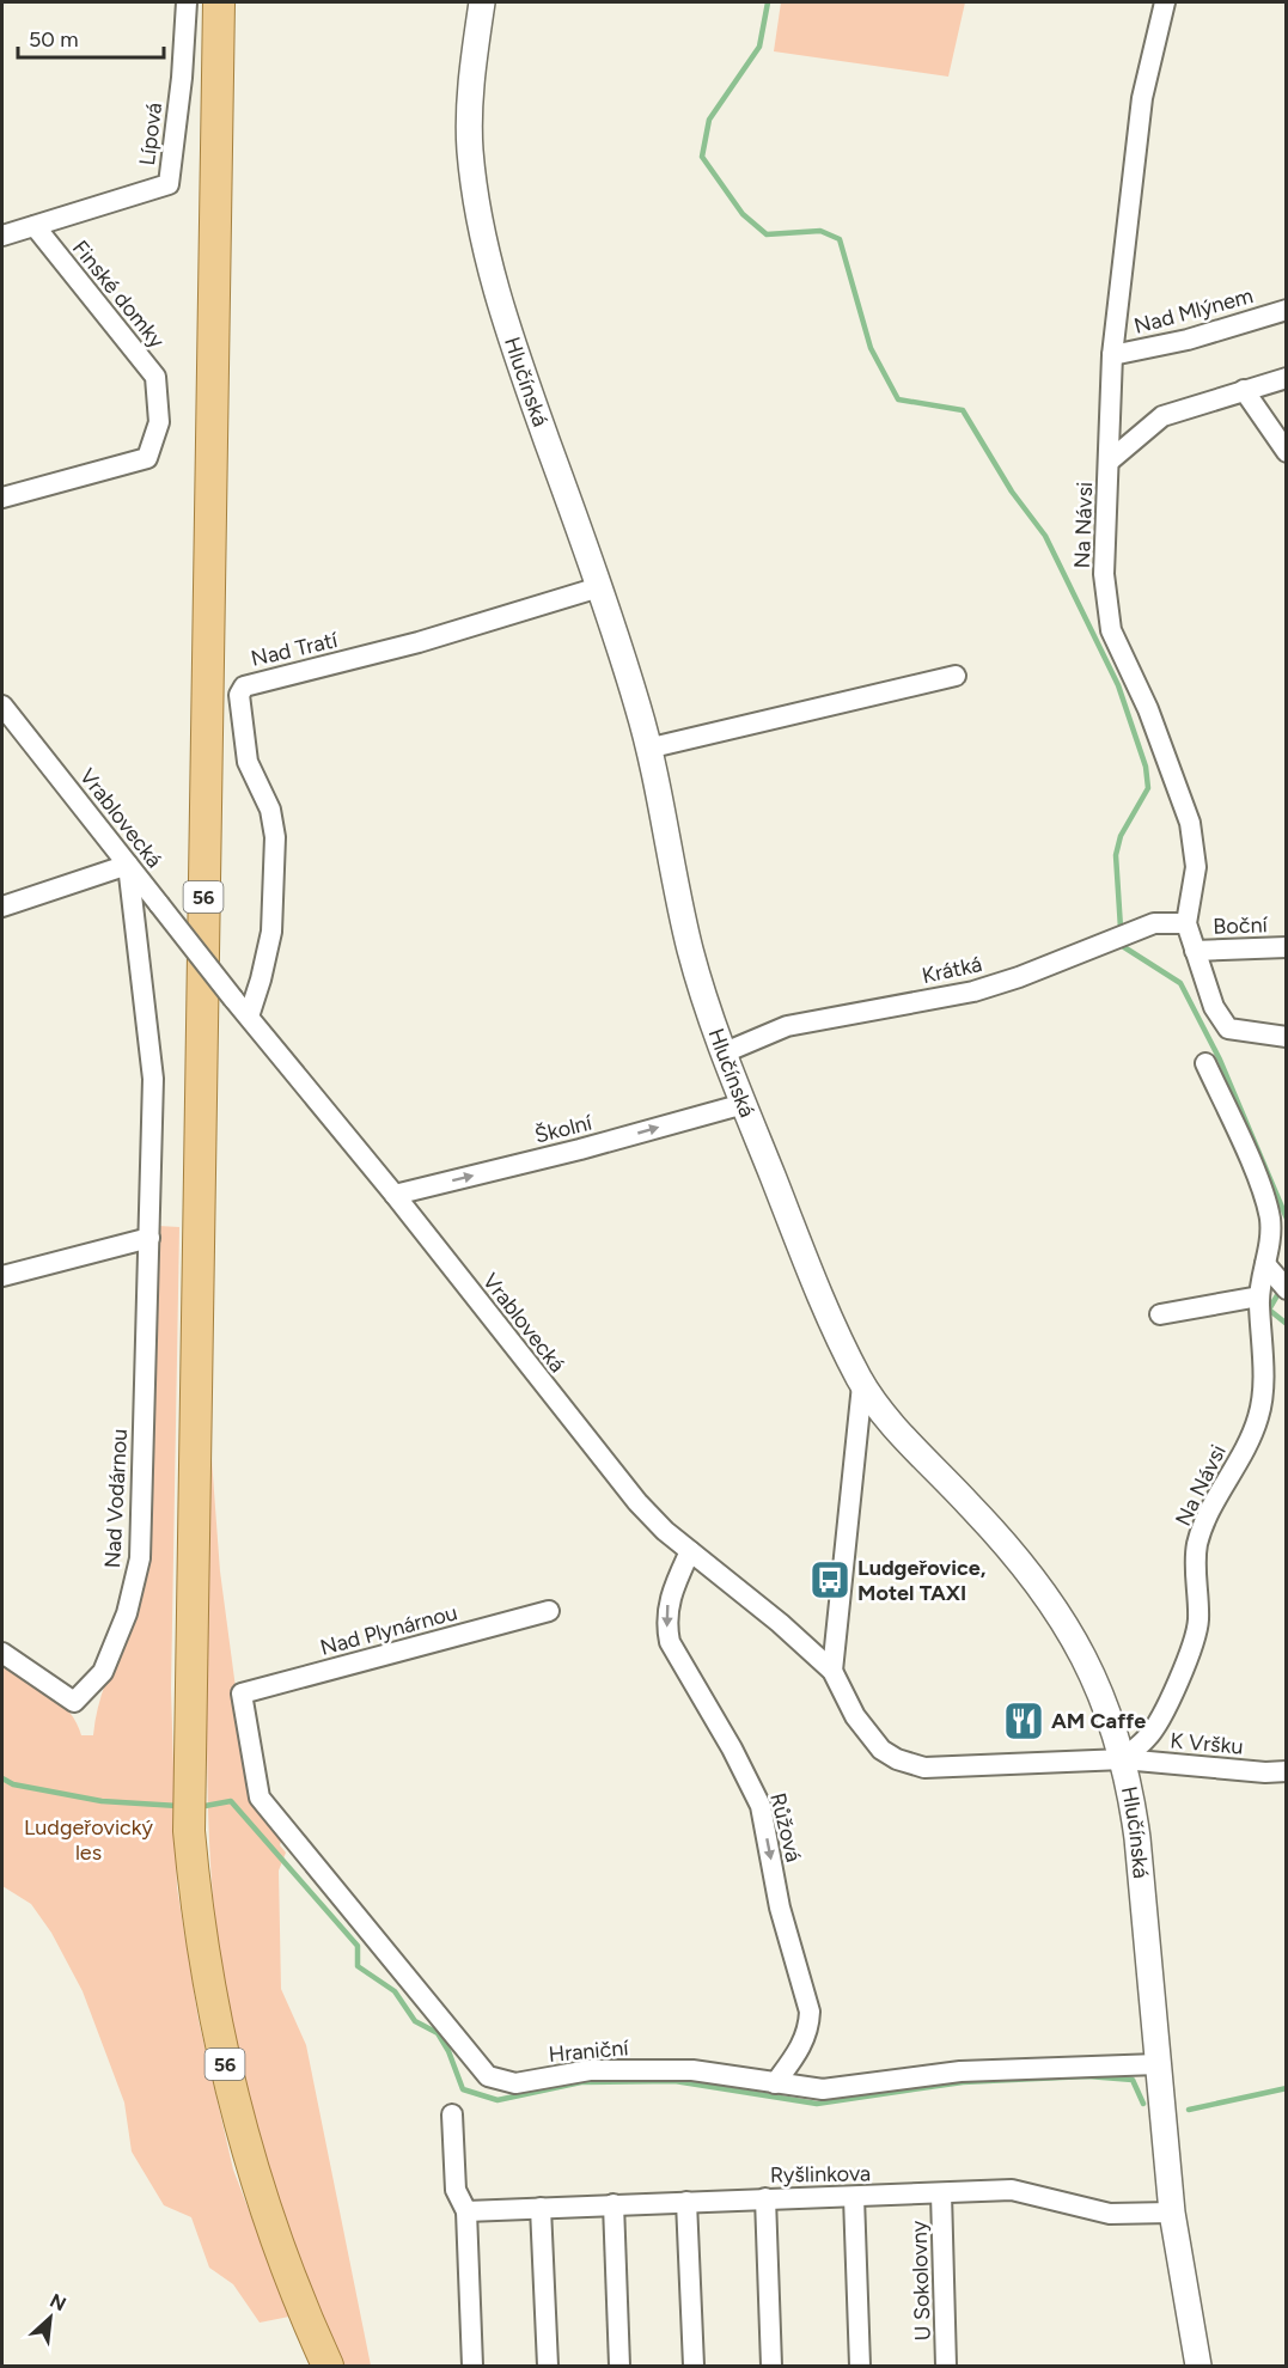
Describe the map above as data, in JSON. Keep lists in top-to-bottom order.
{
  "streets": {
    "main road": ["56"],
    "street": [
      "Lípová",
      "Finské domky",
      "Nad Mlýnem",
      "Hlučínská",
      "Na Návsi",
      "Nad Tratí",
      "Vrablovecká",
      "Boční",
      "Krátká",
      "Školní",
      "Nad Vodárnou",
      "Nad Plynárnou",
      "K Vršku",
      "Růžová",
      "Hraniční",
      "Ryšlinkova",
      "U Sokolovny"
    ]
  },
  "crossings": [
    ["Lípová", "Finské domky"],
    ["Nad Mlýnem", "Na Návsi"],
    ["Hlučínská", "Na Návsi"],
    ["Hlučínská", "Nad Tratí"],
    ["Hlučínská", "Vrablovecká"],
    ["Hlučínská", "Krátká"],
    ["Hlučínská", "Školní"],
    ["Hlučínská", "K Vršku"],
    ["Hlučínská", "Hraniční"],
    ["Hlučínská", "Ryšlinkova"],
    ["Na Návsi", "Vrablovecká"],
    ["Na Návsi", "Boční"],
    ["Na Návsi", "Krátká"],
    ["Na Návsi", "K Vršku"],
    ["Nad Tratí", "Vrablovecká"],
    ["Vrablovecká", "Školní"],
    ["Vrablovecká", "Nad Vodárnou"],
    ["Vrablovecká", "K Vršku"],
    ["Vrablovecká", "Růžová"],
    ["Nad Plynárnou", "Hraniční"],
    ["Růžová", "Hraniční"],
    ["Ryšlinkova", "U Sokolovny"]
  ],
  "one_way": ["Školní", "Růžová"],
  "parks": ["Ludgeřovický les"],
  "places": {
    "bus stop": ["Ludgeřovice, Motel TAXI"],
    "restaurant": ["AM Caffe"]
  },
  "scale_bar": "50 m",
  "north": "top right"
}
